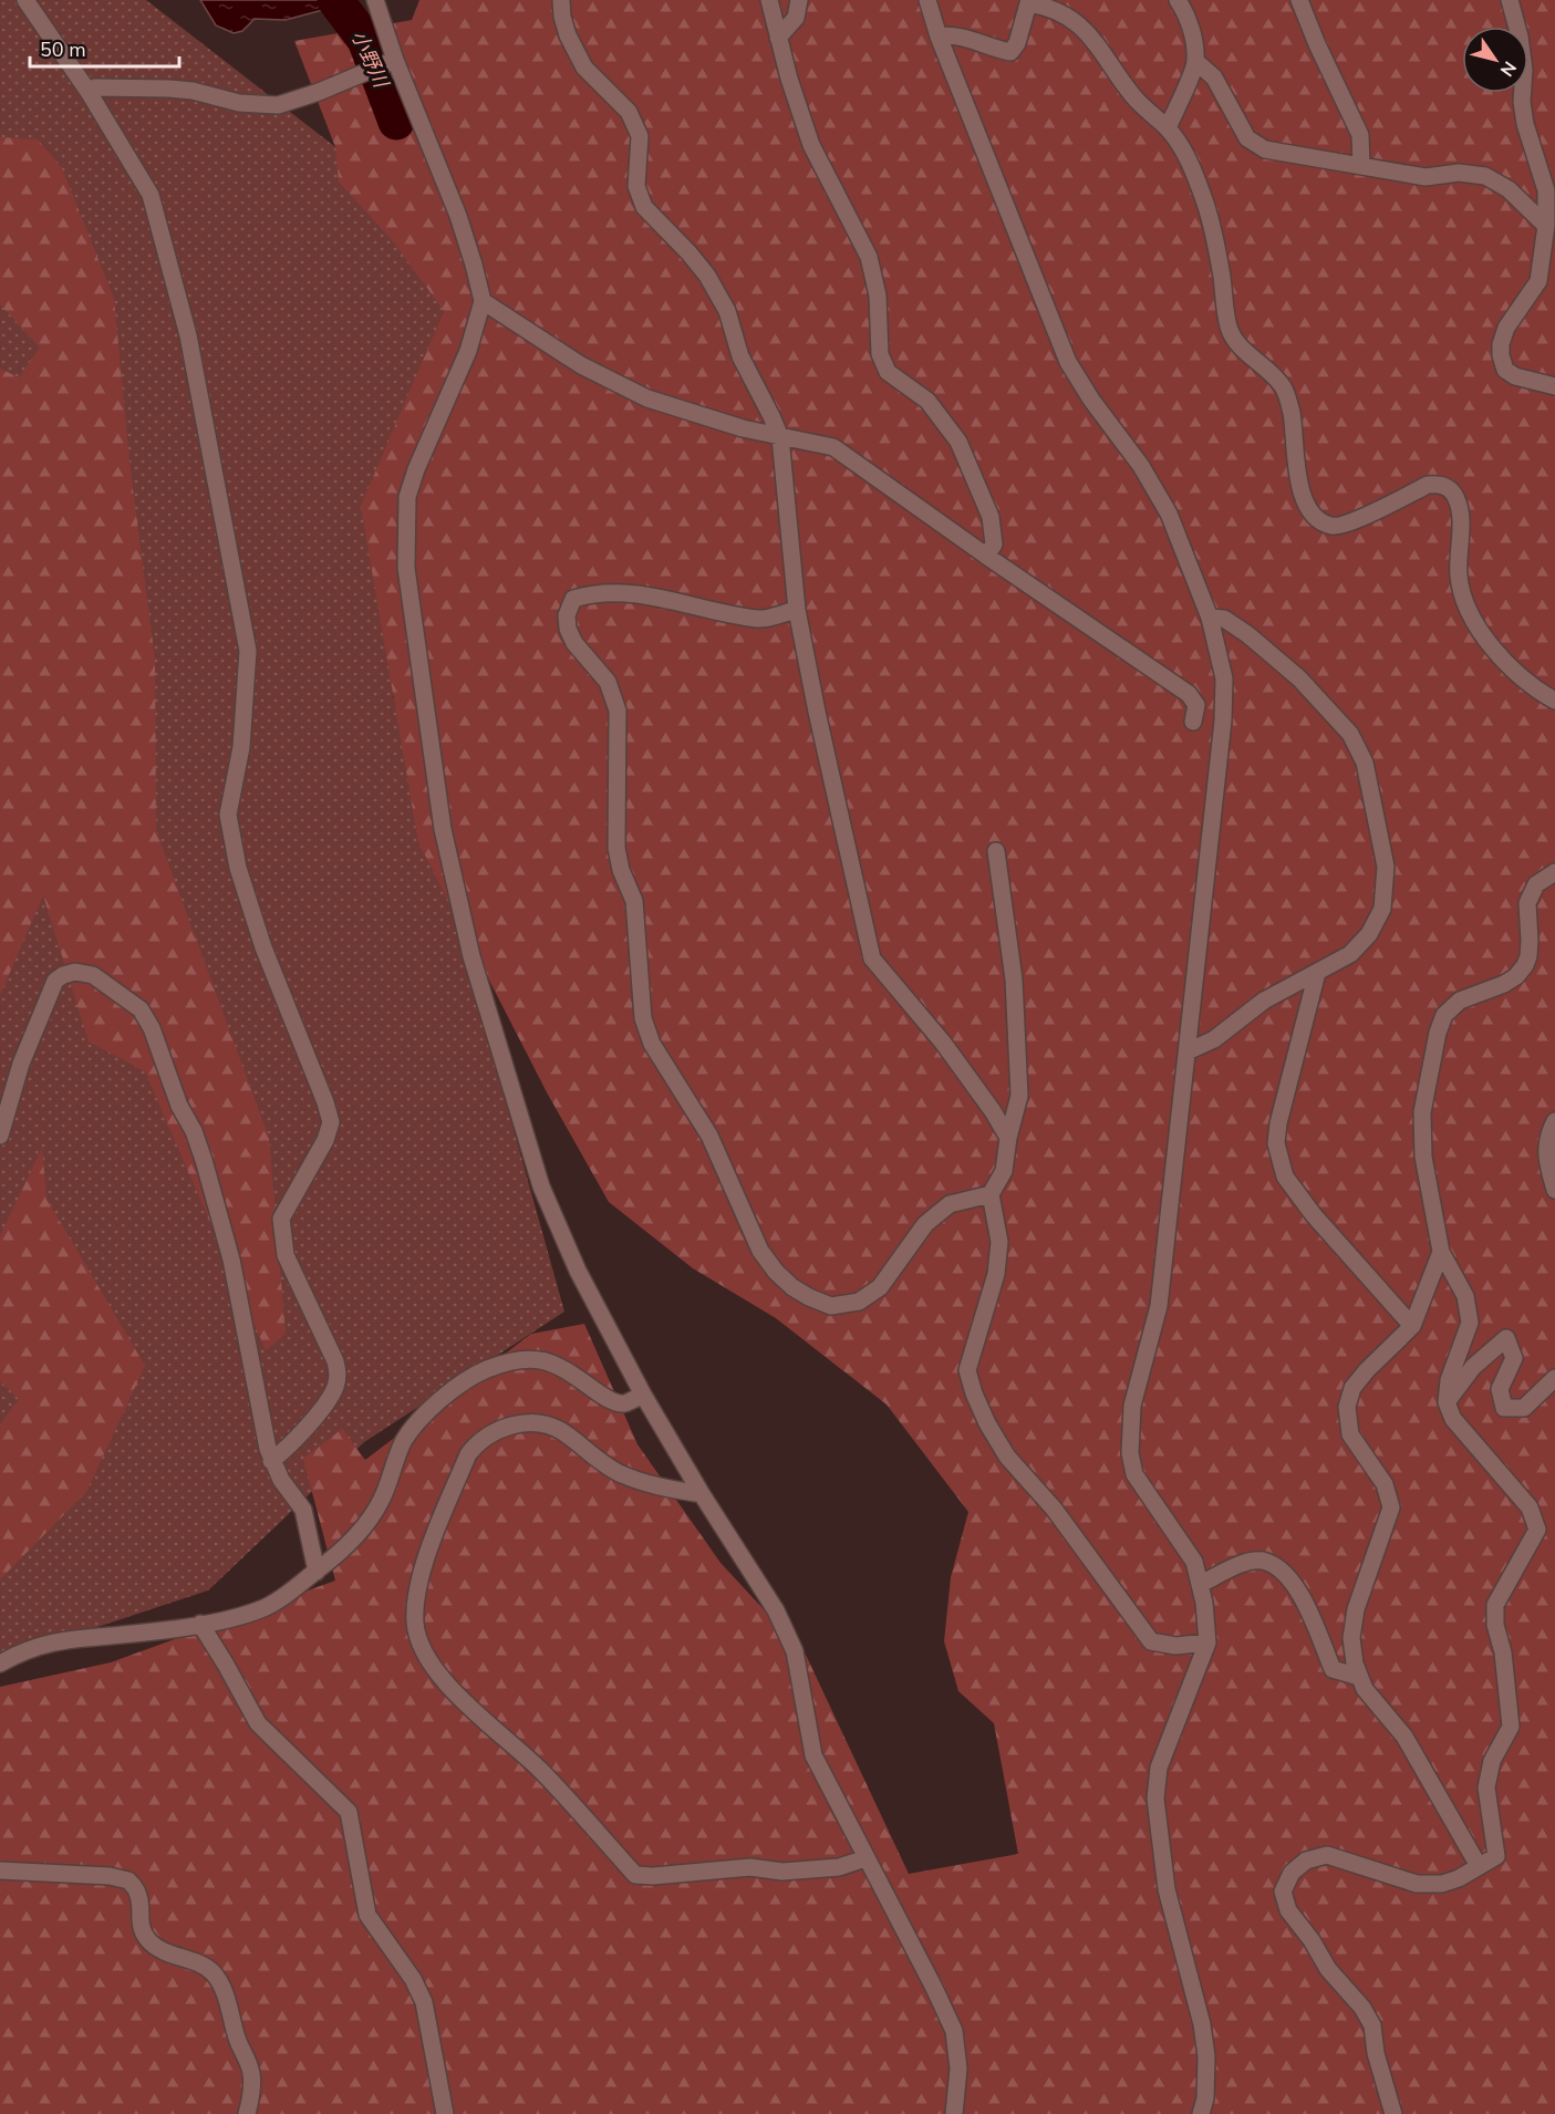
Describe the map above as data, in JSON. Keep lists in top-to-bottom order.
{
  "water": ["小野川"],
  "scale_bar": "50 m",
  "north": "bottom right"
}
